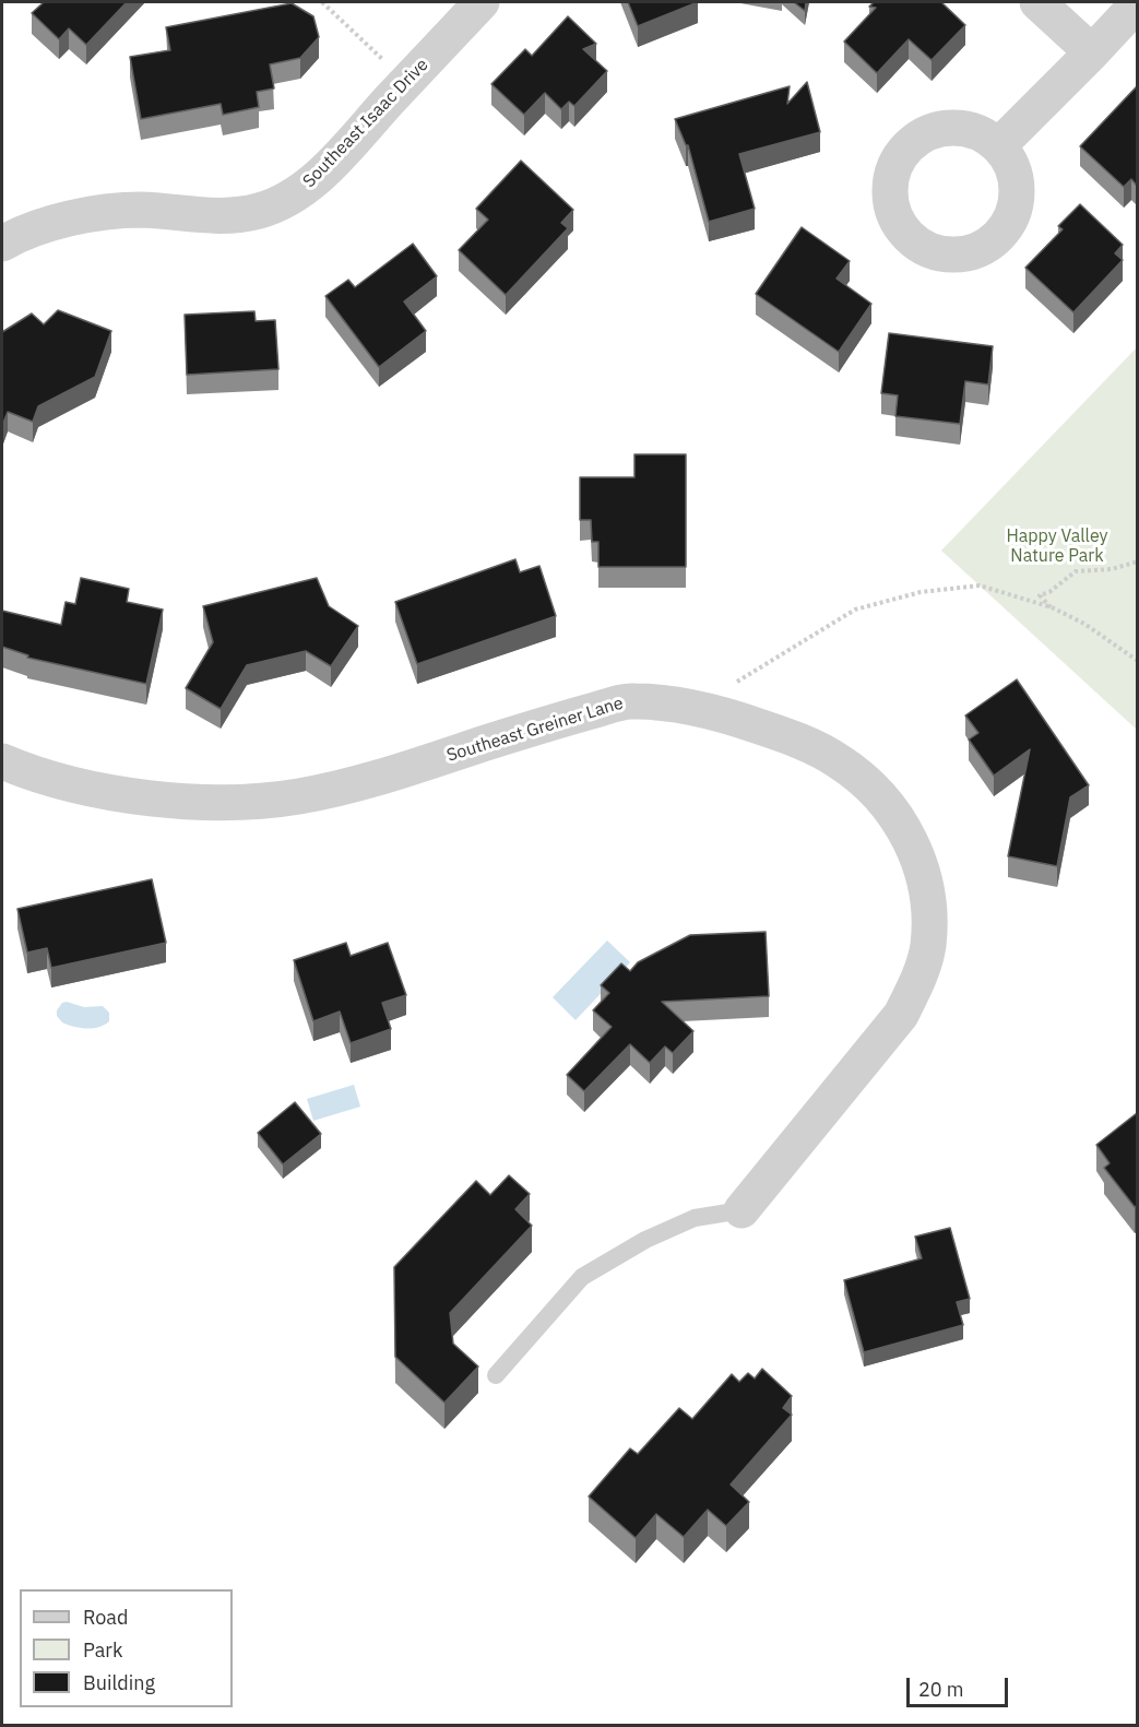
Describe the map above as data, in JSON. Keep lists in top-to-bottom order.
{
  "streets": {
    "street": ["Southeast Isaac Drive", "Southeast Greiner Lane"]
  },
  "parks": ["Happy Valley Nature Park"],
  "legend": ["Road", "Park", "Building"],
  "scale_bar": "20 m"
}
